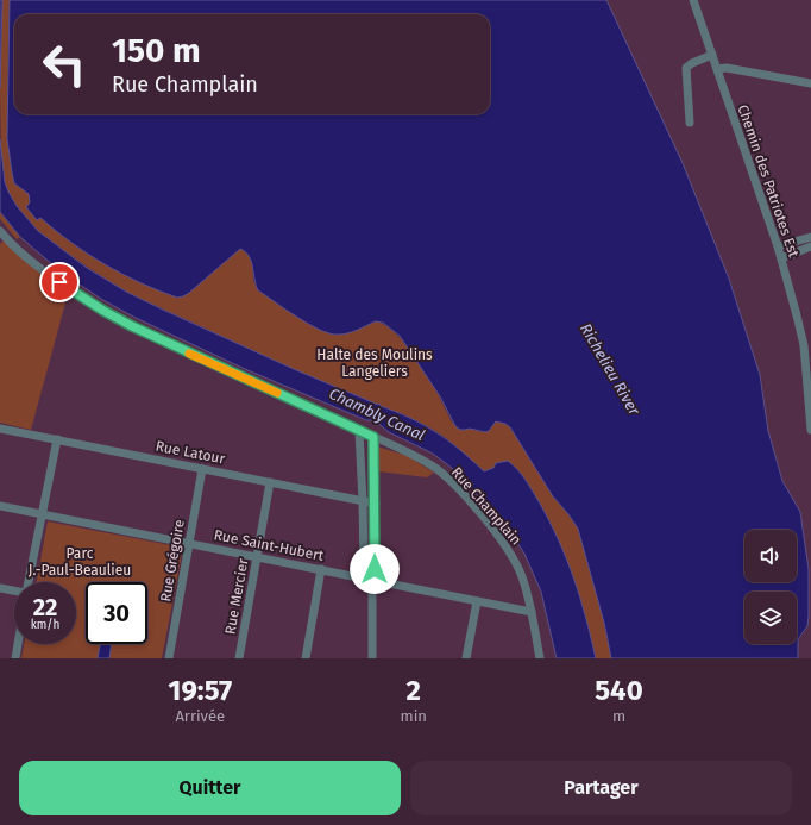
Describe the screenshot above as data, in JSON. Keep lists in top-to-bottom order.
{
  "streets": {
    "street": [
      "Chemin des Patriotes Est",
      "Rue Latour",
      "Rue Champlain",
      "Rue Saint-Hubert",
      "Rue Grégoire",
      "Rue Mercier"
    ]
  },
  "crossings": [
    ["Rue Latour", "Rue Grégoire"],
    ["Rue Latour", "Rue Mercier"],
    ["Rue Champlain", "Rue Saint-Hubert"],
    ["Rue Saint-Hubert", "Rue Grégoire"],
    ["Rue Saint-Hubert", "Rue Mercier"]
  ],
  "water": ["Richelieu River", "Chambly Canal"],
  "parks": ["Halte des Moulins Langeliers", "Parc J.-Paul-Beaulieu"],
  "page": {
    "turn": ["150 m", "Rue Champlain"],
    "speed": "22 km/h",
    "limit": "30",
    "eta": [
      "19:57",
      "Arrivée",
      "2",
      "min",
      "540",
      "m"
    ],
    "buttons": ["Quitter", "Partager"]
  }
}
